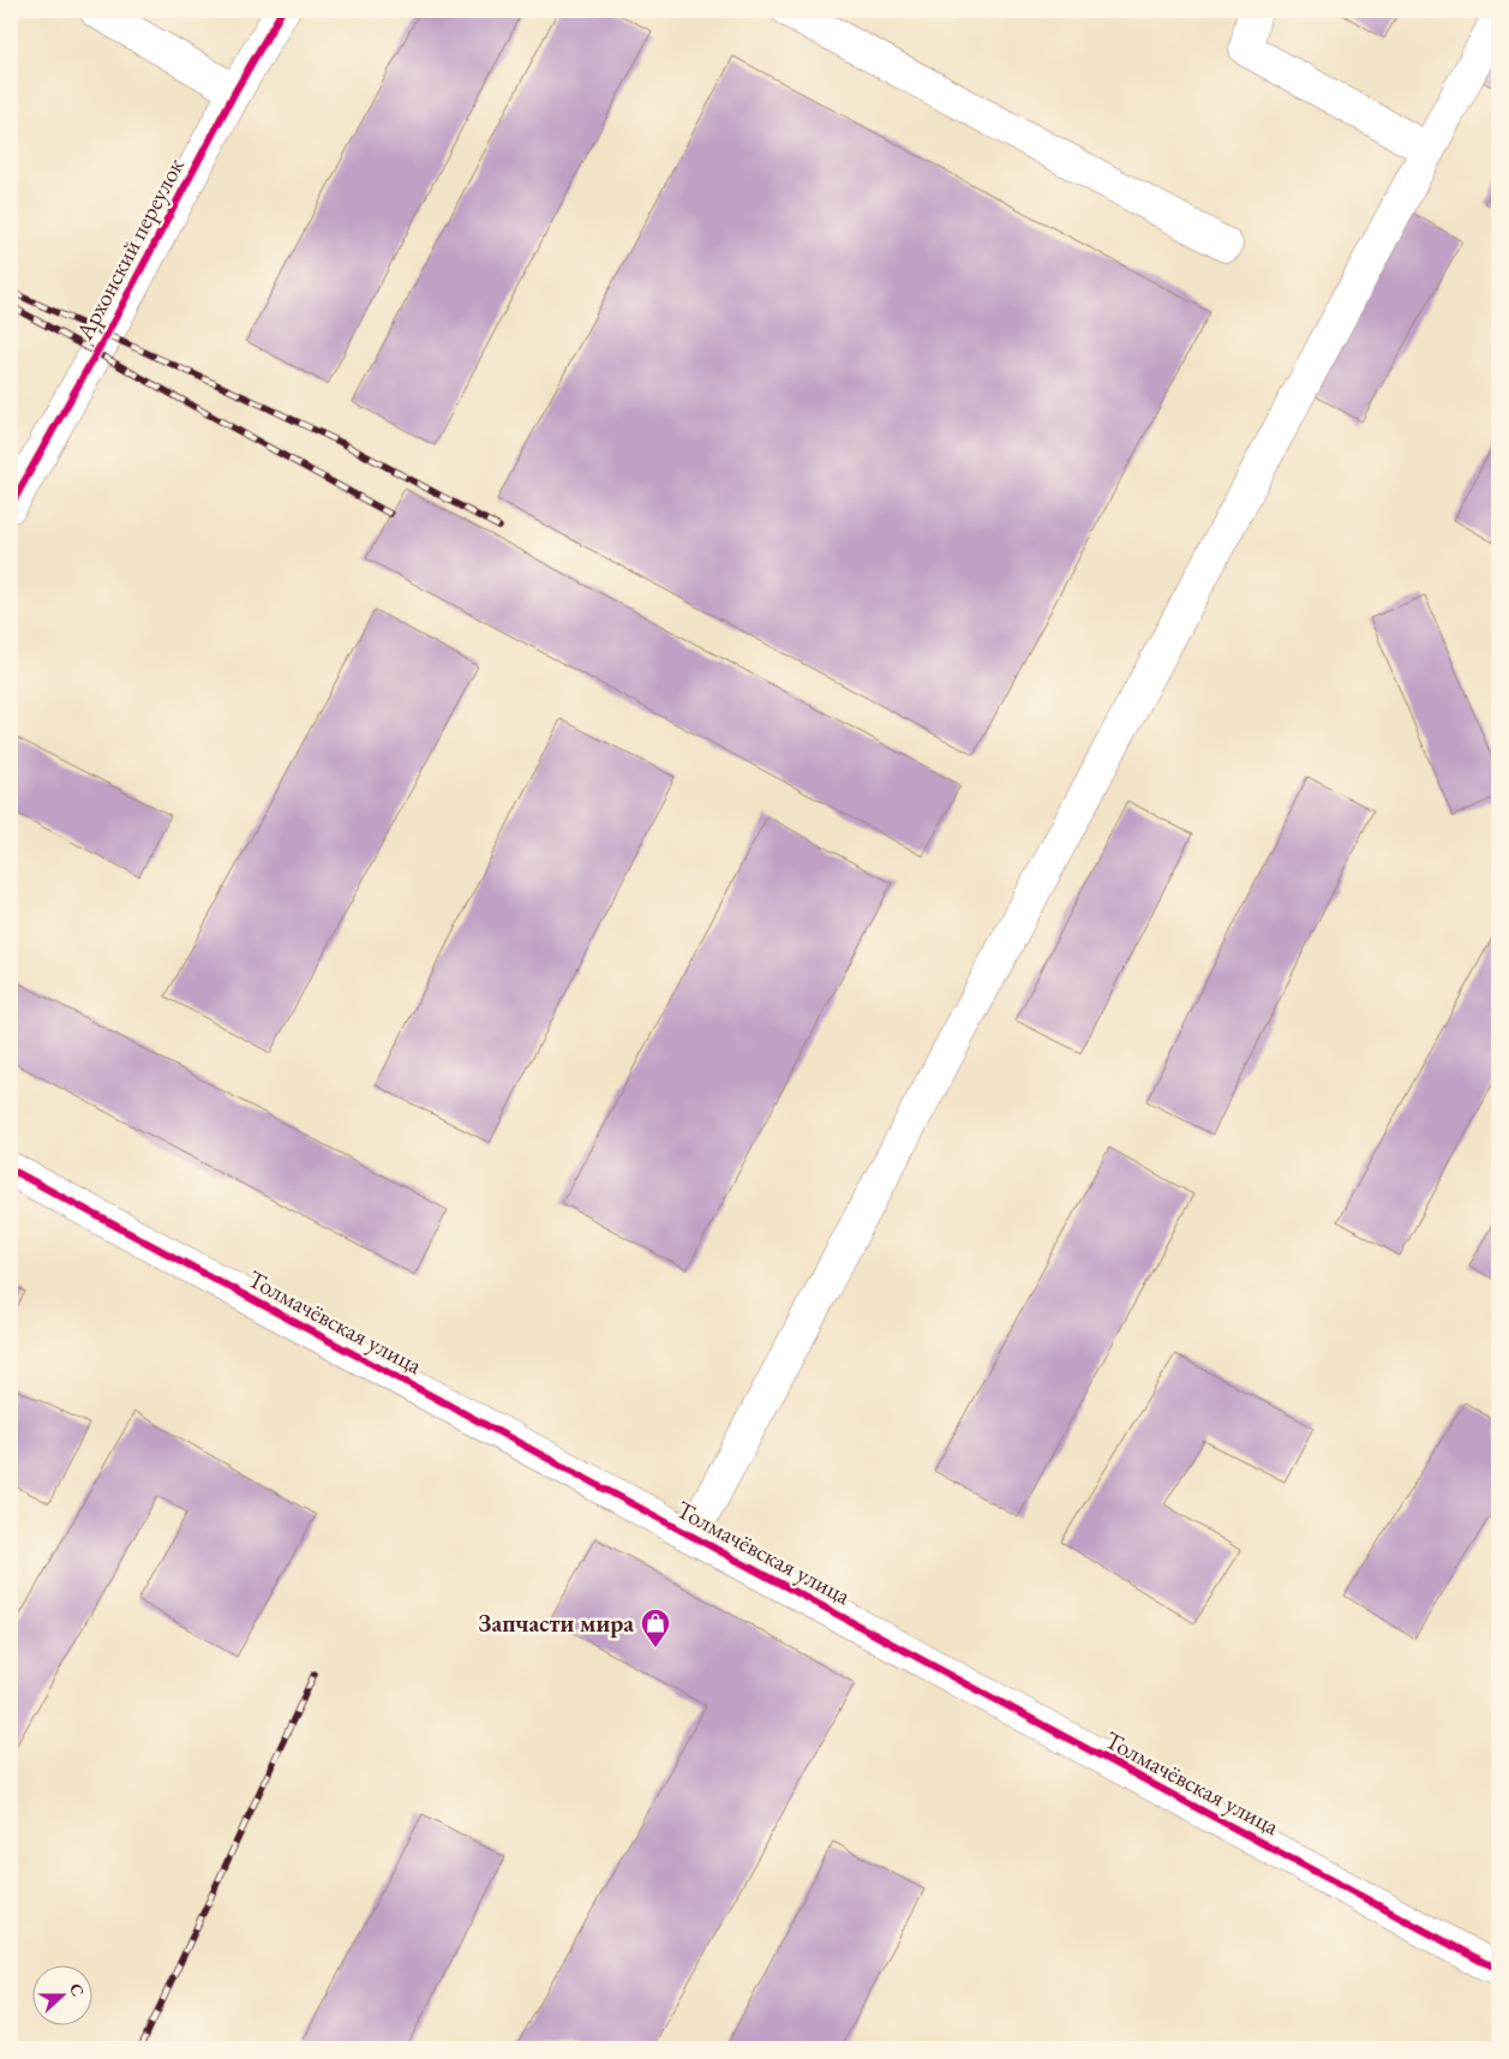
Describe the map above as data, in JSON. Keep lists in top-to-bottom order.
{
  "streets": {
    "street": ["Архонский переулок", "Толмачёвская улица"]
  },
  "places": {
    "shop": ["Запчасти мира"]
  },
  "north": "right"
}
